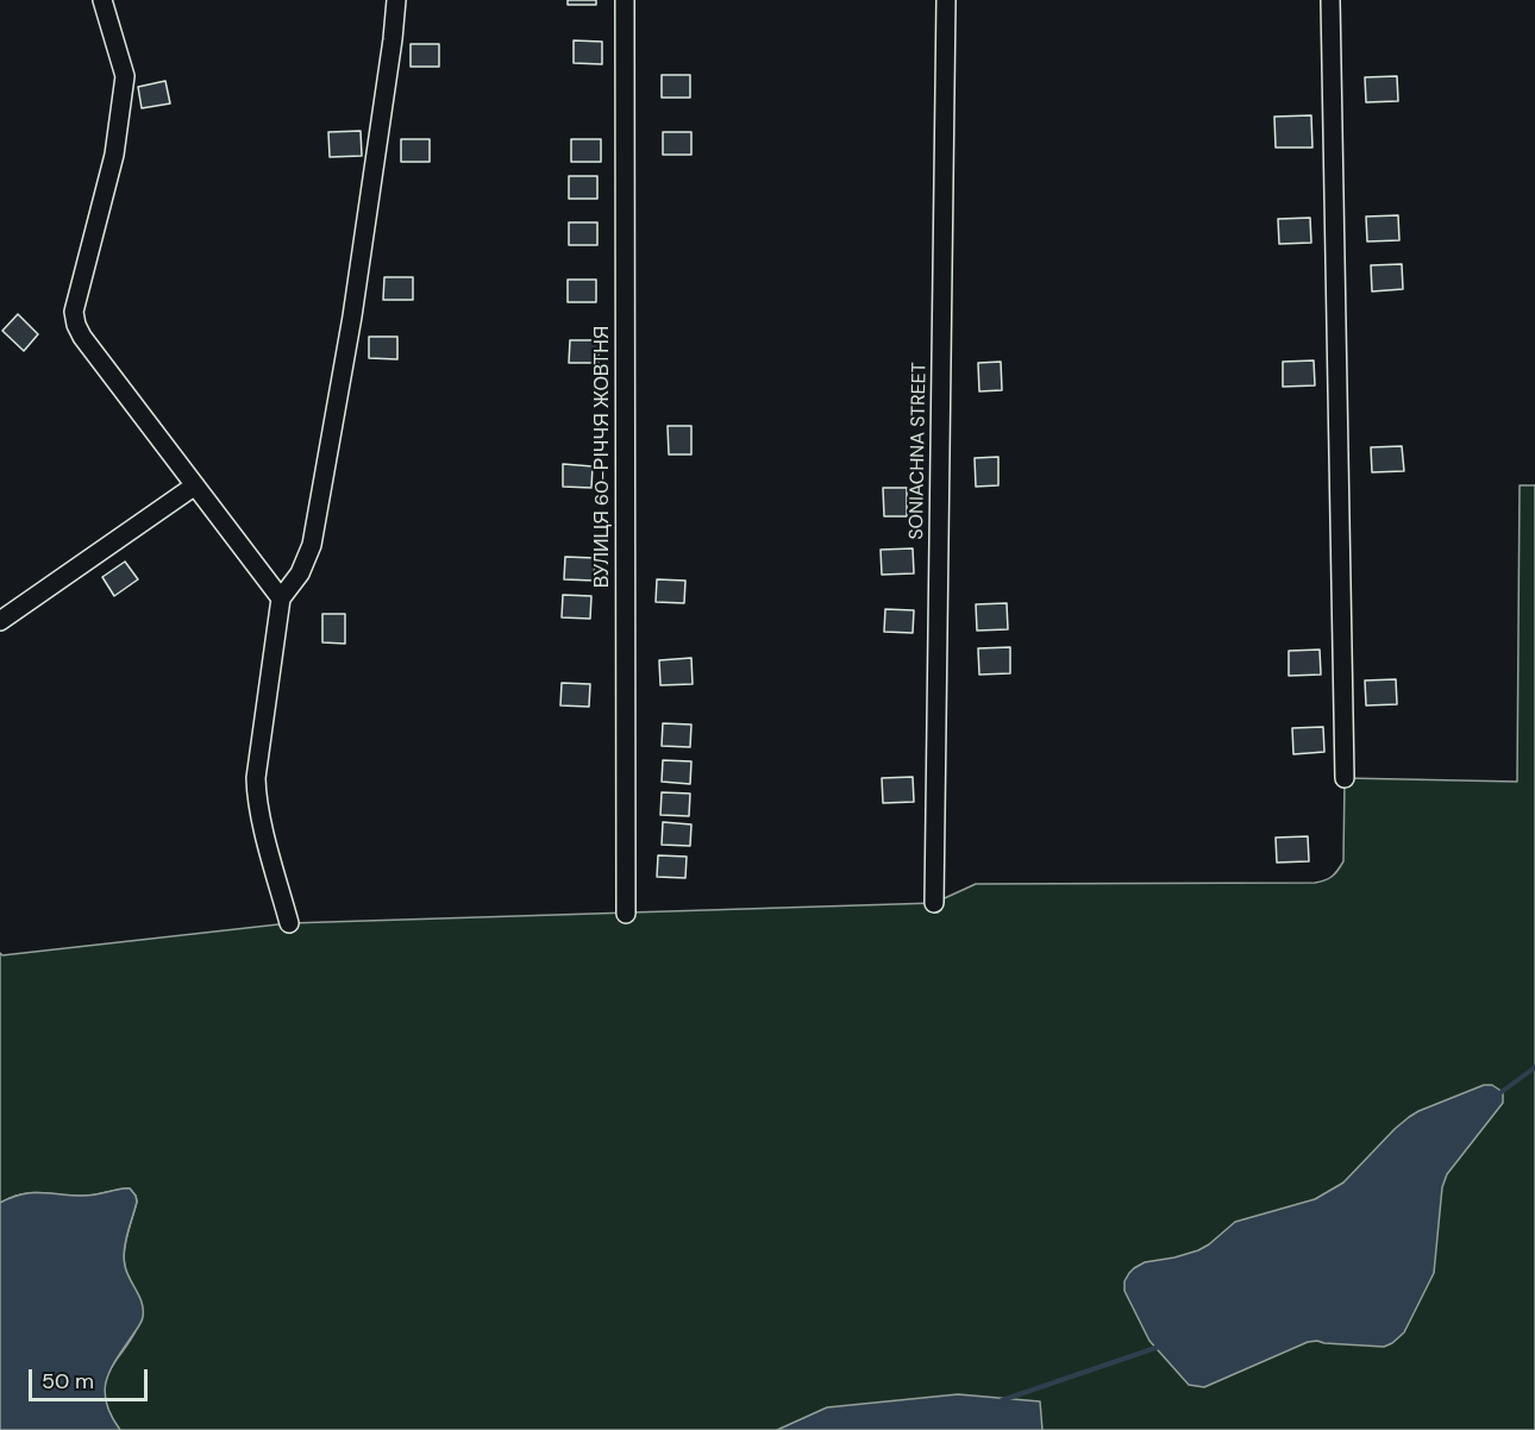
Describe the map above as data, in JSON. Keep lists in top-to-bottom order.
{
  "streets": {
    "street": ["SONIACHNA STREET", "ВУЛИЦЯ 60-РІЧЧЯ ЖОВТНЯ"]
  },
  "scale_bar": "50 m"
}
